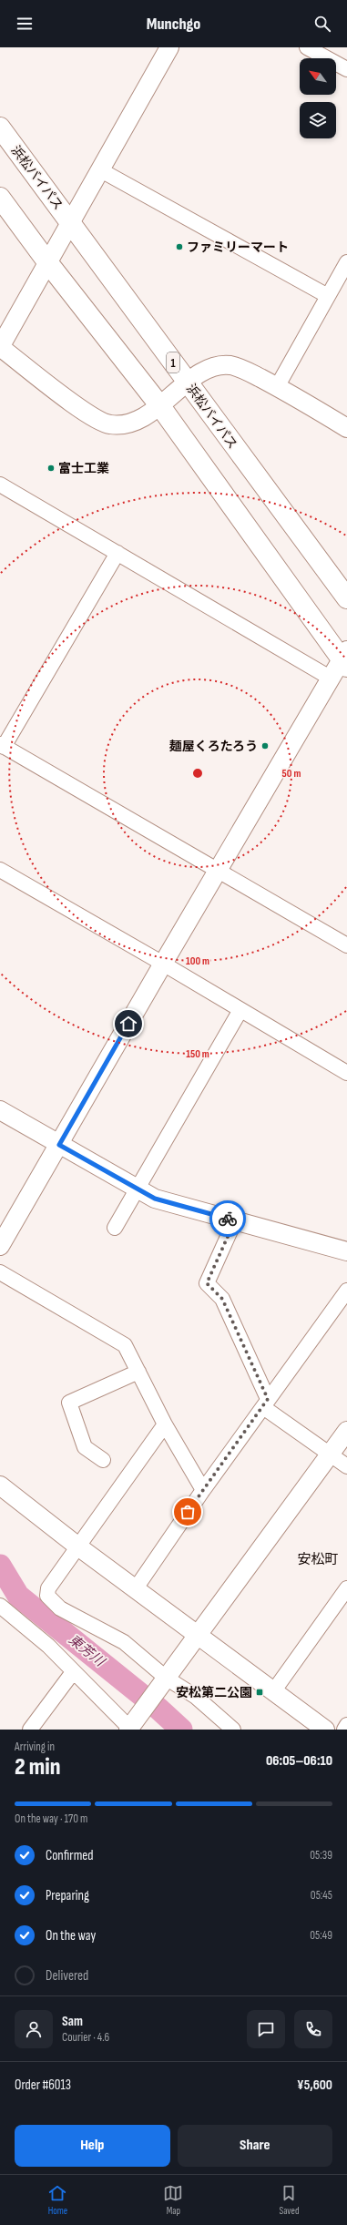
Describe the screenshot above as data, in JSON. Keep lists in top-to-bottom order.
{
  "streets": {
    "highway": ["浜松バイパス", "1"]
  },
  "districts": ["安松町"],
  "water": ["東芳川"],
  "places": {
    "other": ["ファミリーマート", "富士工業", "麺屋くろたろう"],
    "transit": ["安松第二公園"]
  },
  "north": "top left",
  "page": {
    "header": "Munchgo",
    "heading": ["2 min", "Arriving in", "06:05–06:10"],
    "panel": [
      "Sam",
      "Courier · 4.6",
      "Order #6013",
      "¥5,600"
    ],
    "bar": "On the way · 170 m",
    "list": [
      ["Confirmed", "05:39"],
      ["Preparing", "05:45"],
      ["On the way", "05:49"],
      "Delivered"
    ],
    "buttons": ["Help", "Share"],
    "tabs": ["Home", "Map", "Saved"]
  },
  "rings": ["50 m", "100 m", "150 m"]
}
